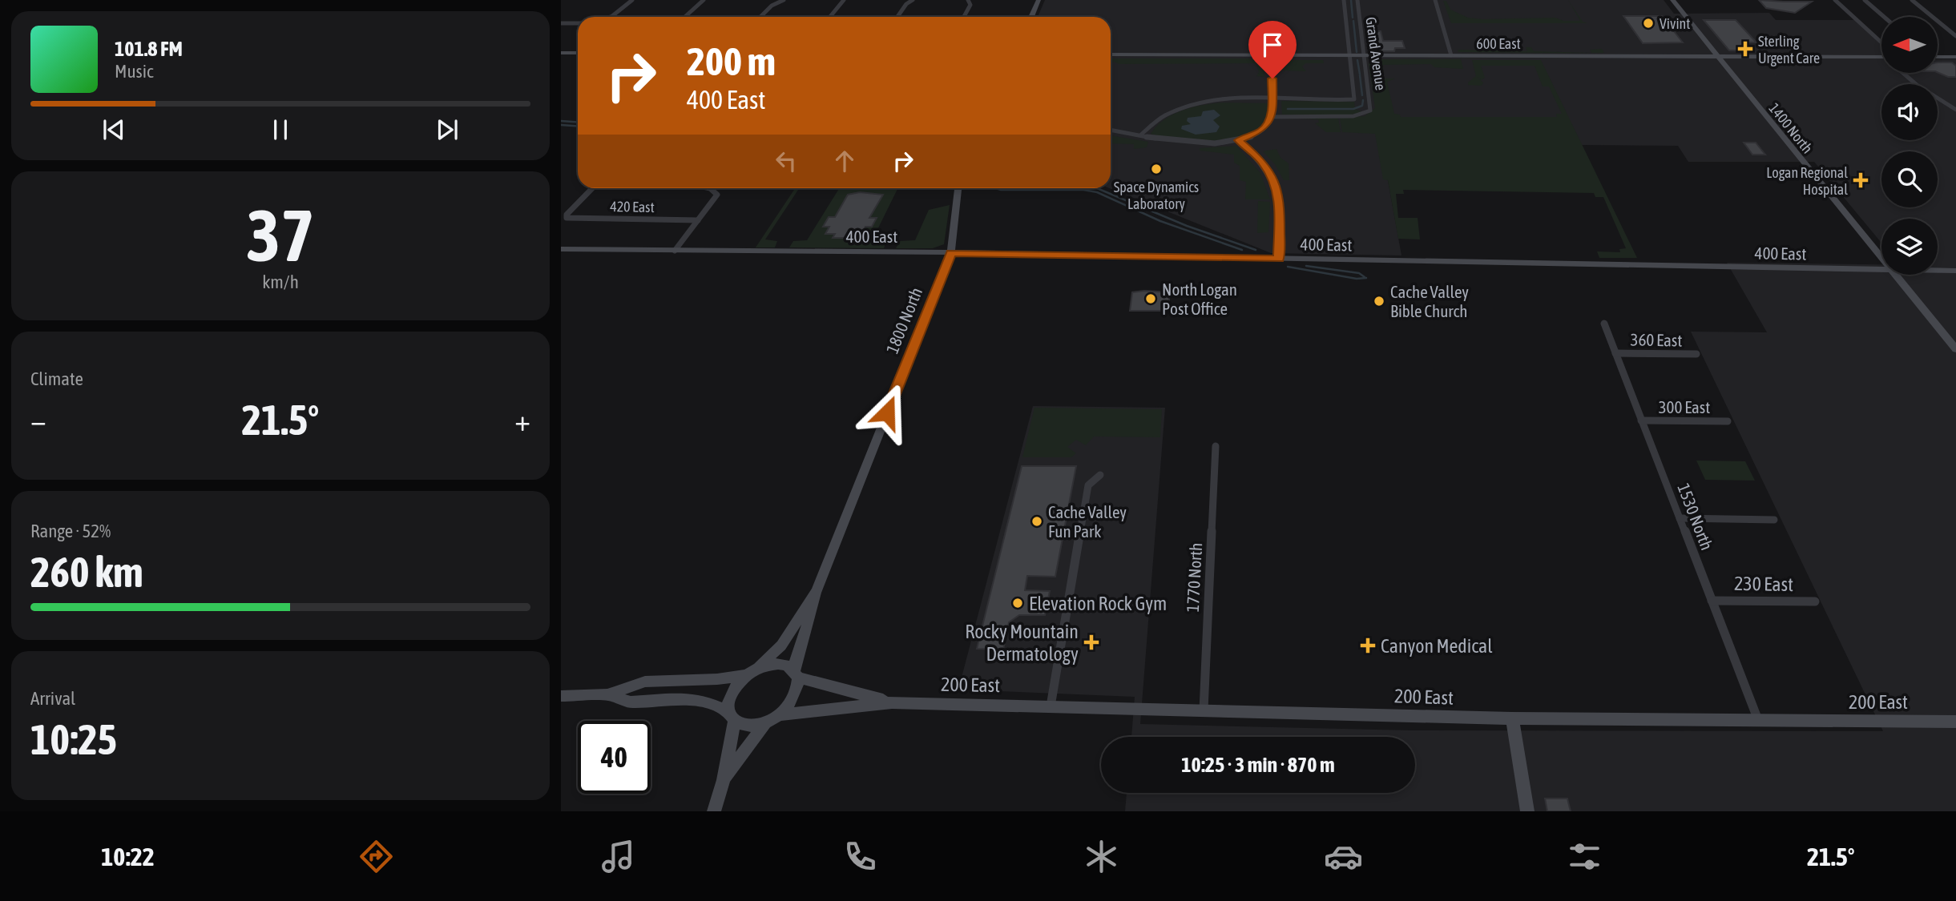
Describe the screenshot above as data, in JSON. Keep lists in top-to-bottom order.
{
  "streets": {
    "street": [
      "600 East",
      "Grand Avenue",
      "1400 North",
      "420 East",
      "400 East",
      "1800 North",
      "360 East",
      "300 East",
      "1530 North",
      "1770 North",
      "230 East",
      "200 East"
    ]
  },
  "crossings": [
    ["600 East", "Grand Avenue"],
    ["600 East", "1400 North"],
    ["400 East", "1800 North"],
    ["1800 North", "200 East"],
    ["360 East", "1530 North"],
    ["300 East", "1530 North"],
    ["1530 North", "230 East"],
    ["1530 North", "200 East"],
    ["1770 North", "200 East"]
  ],
  "places": {
    "other": [
      "Vivint",
      "Space Dynamics Laboratory",
      "North Logan Post Office",
      "Cache Valley Bible Church",
      "Cache Valley Fun Park",
      "Elevation Rock Gym"
    ],
    "health": [
      "Sterling Urgent Care",
      "Logan Regional Hospital",
      "Rocky Mountain Dermatology",
      "Canyon Medical"
    ]
  },
  "north": "left",
  "page": {
    "turn": ["200 m", "400 East"],
    "song": ["101.8 FM", "Music"],
    "tile": [
      ["37", "km/h"],
      "Climate",
      ["Range · 52%", "260 km"],
      ["Arrival", "10:25"]
    ],
    "heat": ["−", "21.5°", "+"],
    "limit": "40",
    "trip": "10:25 · 3 min · 870 m",
    "tabs": ["10:22", "21.5°"]
  }
}
